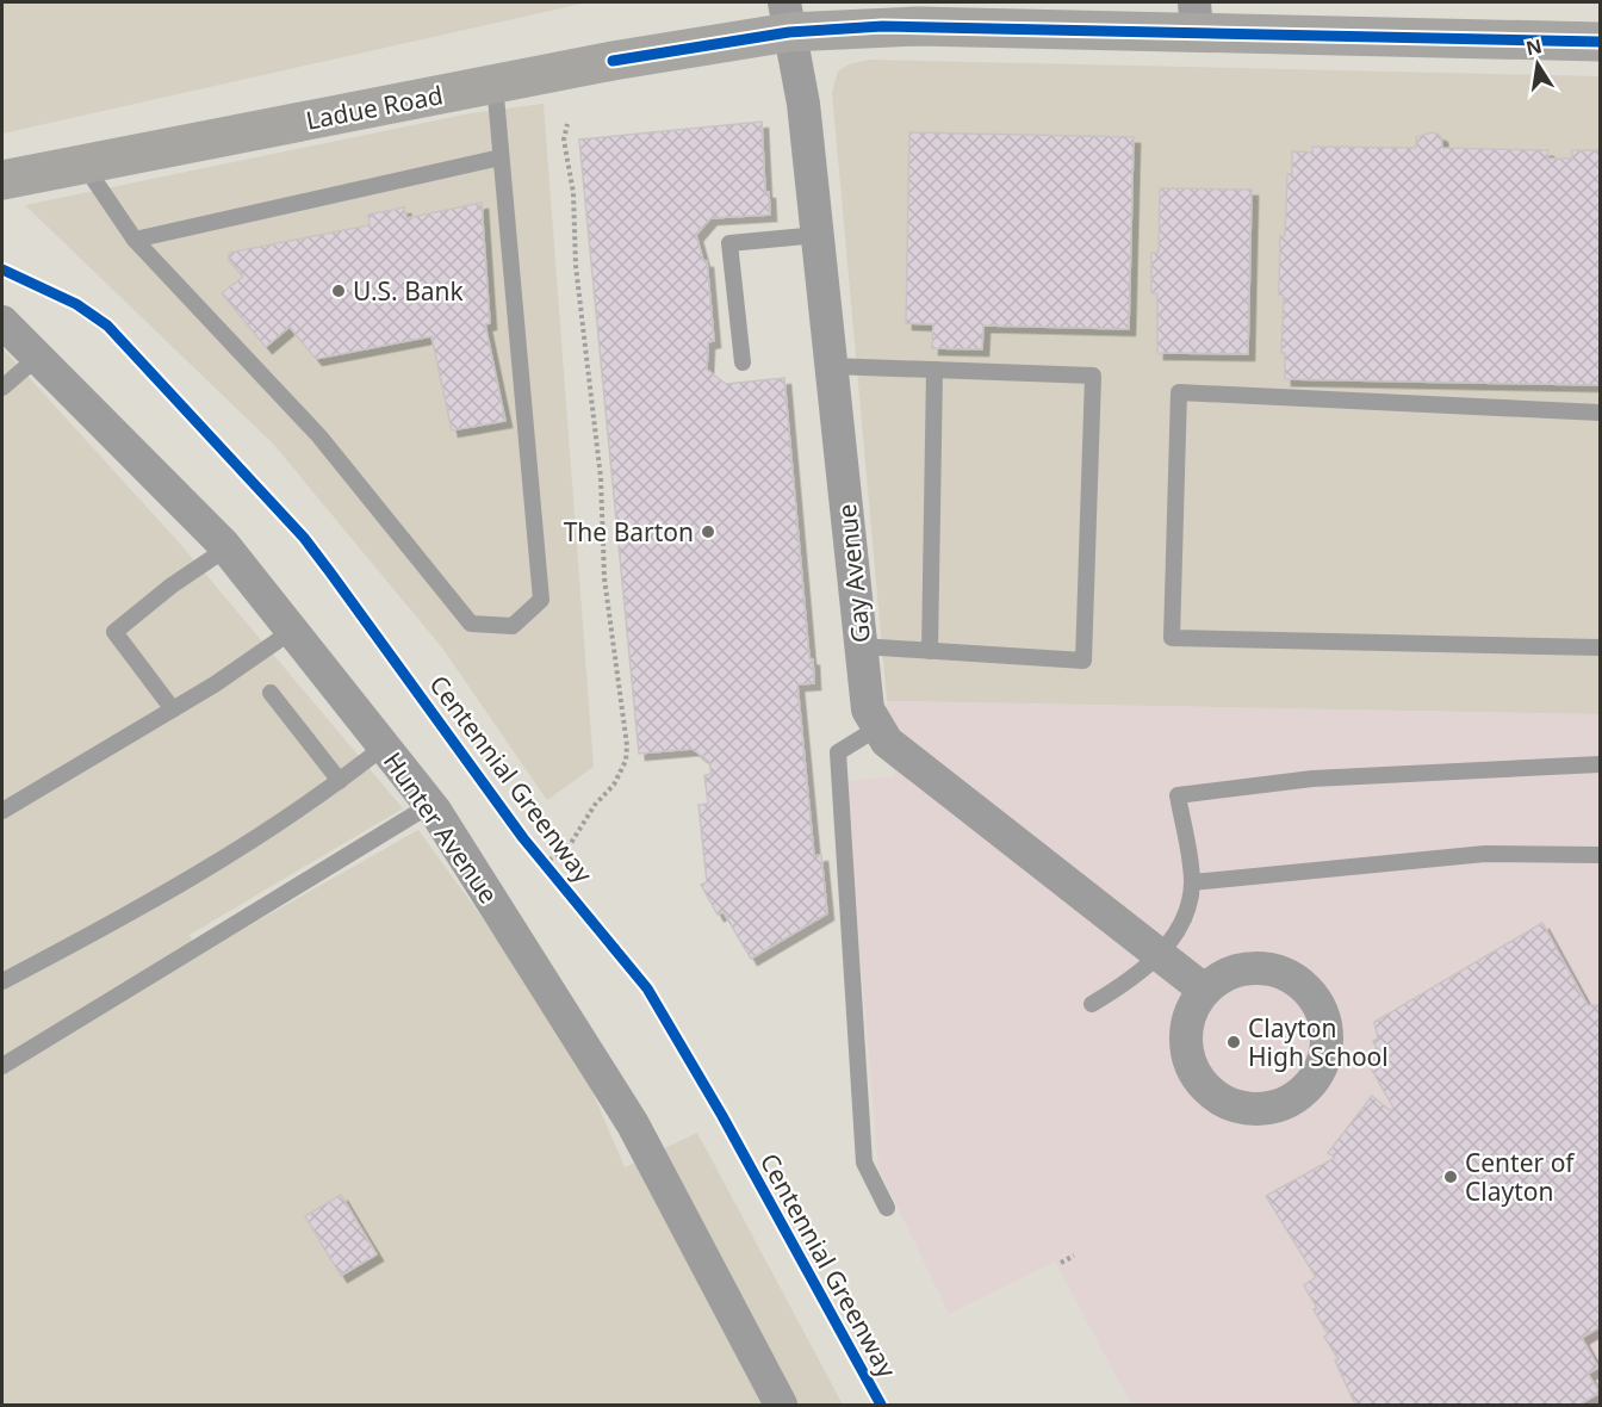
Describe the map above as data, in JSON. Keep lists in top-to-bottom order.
{
  "streets": {
    "main road": ["Ladue Road"],
    "street": ["Gay Avenue", "Hunter Avenue"],
    "cycle path": ["Centennial Greenway"]
  },
  "crossings": [
    ["Ladue Road", "Gay Avenue"]
  ],
  "places": [
    "U.S. Bank",
    "The Barton",
    "Clayton High School",
    "Center of Clayton"
  ],
  "north": "top"
}
